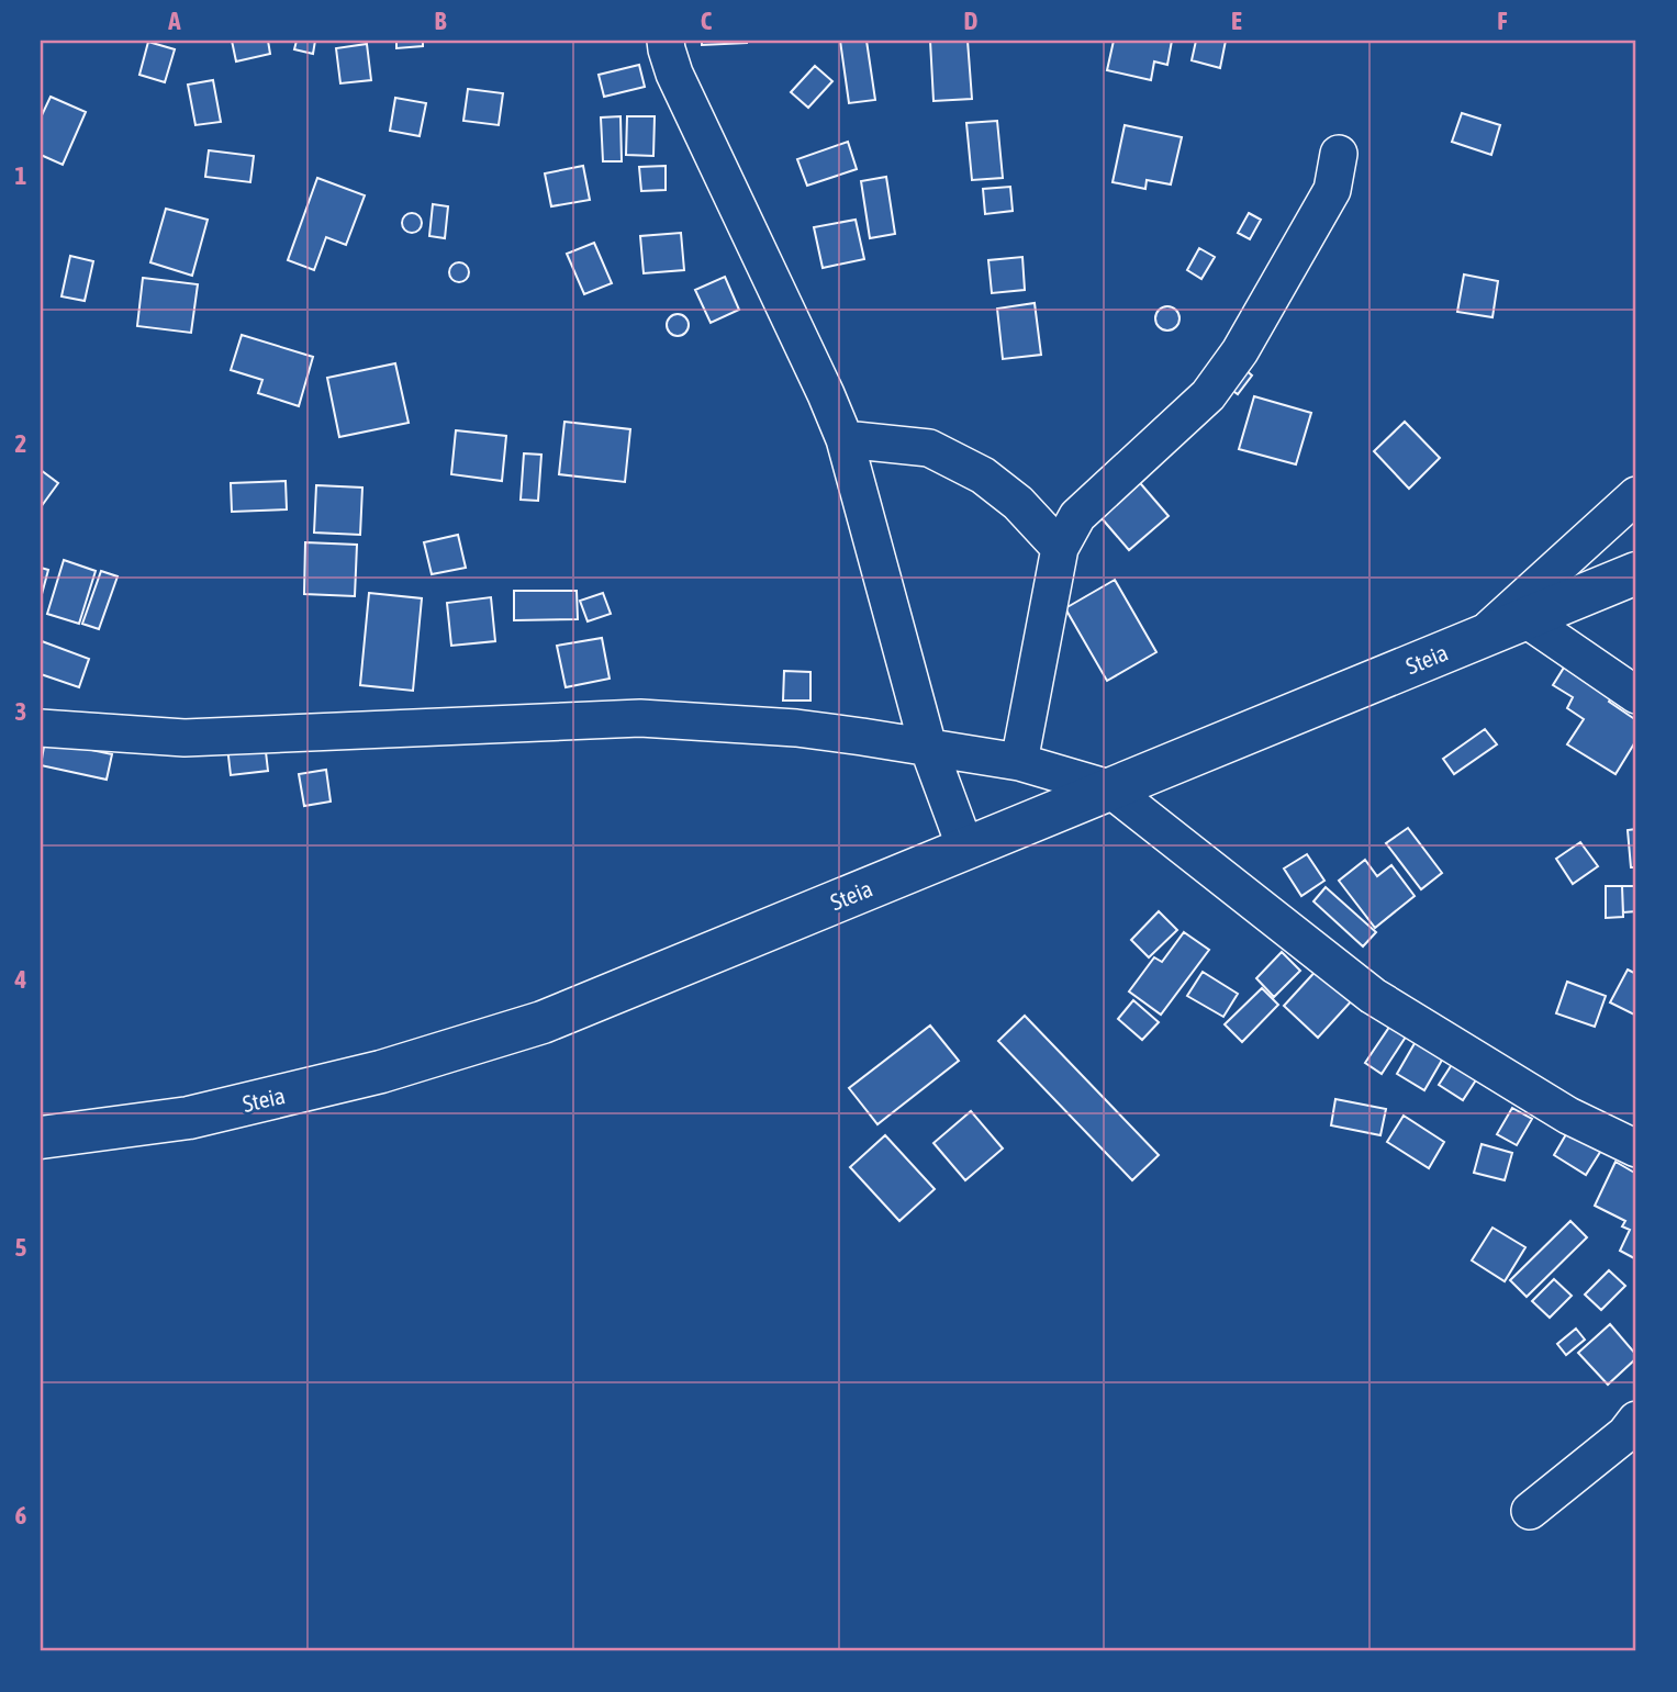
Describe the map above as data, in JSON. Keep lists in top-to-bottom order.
{
  "streets": {
    "main road": ["Steia"]
  },
  "grid": {
    "columns": [
      "A",
      "B",
      "C",
      "D",
      "E",
      "F"
    ],
    "rows": [
      "1",
      "2",
      "3",
      "4",
      "5",
      "6"
    ]
  }
}
